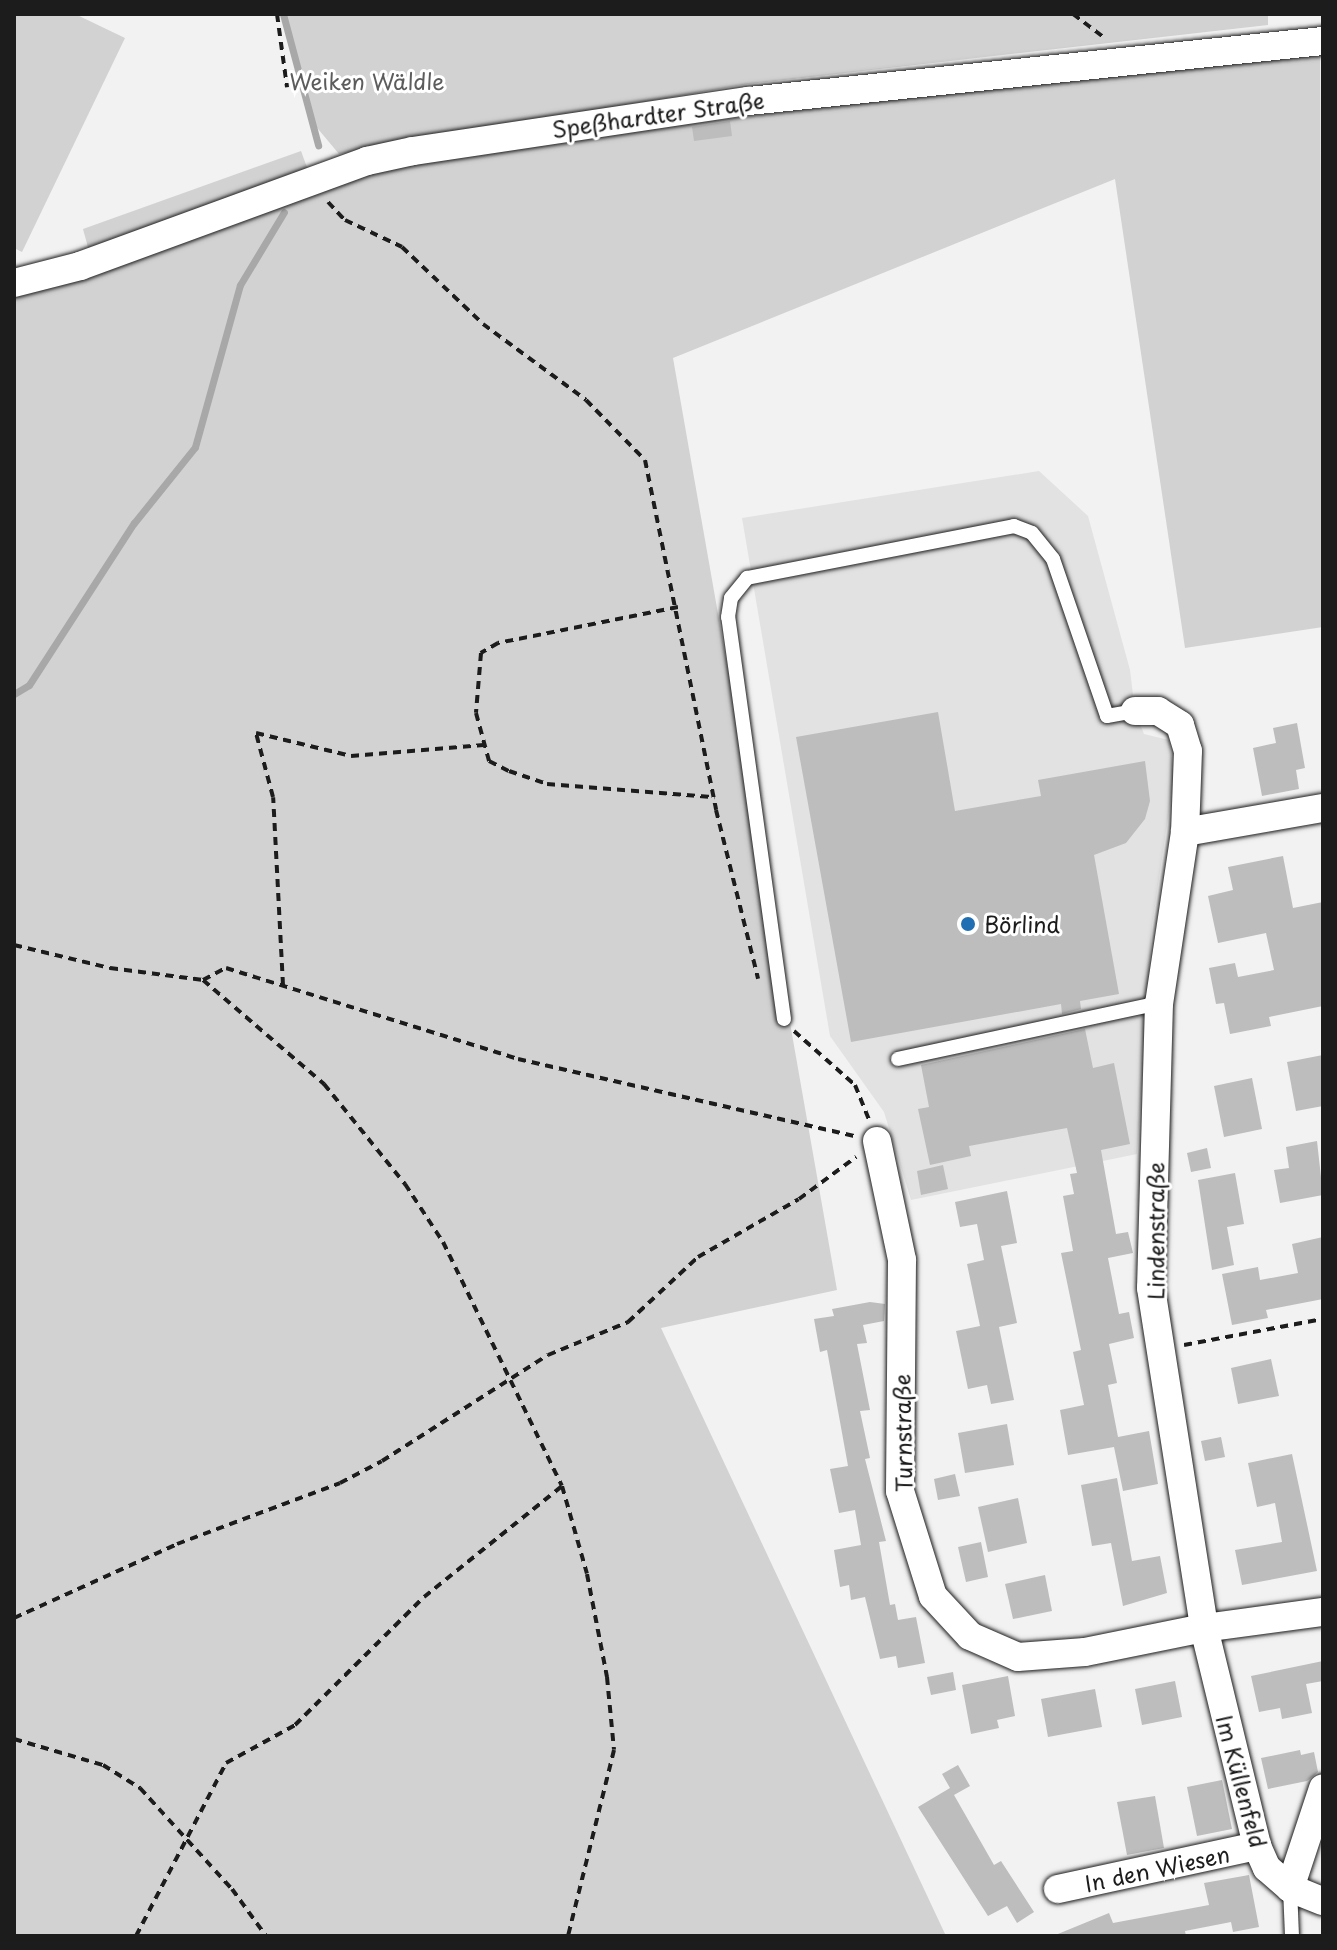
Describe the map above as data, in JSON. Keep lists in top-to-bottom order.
{
  "streets": {
    "street": [
      "Speßhardter Straße",
      "Lindenstraße",
      "Turnstraße",
      "Im Küllenfeld",
      "In den Wiesen"
    ]
  },
  "crossings": [
    ["Lindenstraße", "Turnstraße"],
    ["Lindenstraße", "Im Küllenfeld"],
    ["Turnstraße", "Im Küllenfeld"],
    ["Im Küllenfeld", "In den Wiesen"]
  ],
  "parks": ["Weiken Wäldle"],
  "places": ["Börlind"]
}
